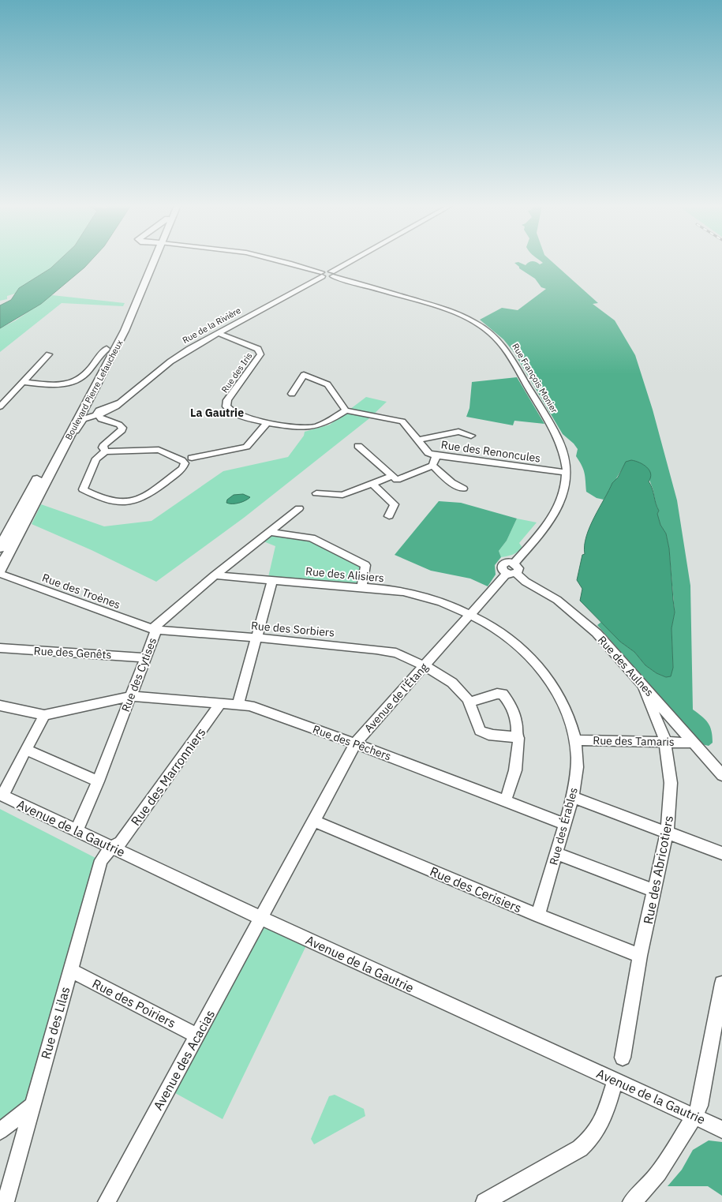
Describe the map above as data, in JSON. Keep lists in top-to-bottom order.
{
  "streets": {
    "main road": ["Boulevard Pierre Lefaucheux"],
    "street": [
      "Rue de la Rivière",
      "Rue des Iris",
      "Rue François Monier",
      "Rue des Renoncules",
      "Rue des Alisiers",
      "Rue des Troènes",
      "Rue des Sorbiers",
      "Rue des Genêts",
      "Rue des Aulnes",
      "Rue des Cytises",
      "Avenue de l'Étang",
      "Rue des Tamaris",
      "Rue des Pêchers",
      "Rue des Marronniers",
      "Rue des Érables",
      "Avenue de la Gautrie",
      "Rue des Abricotiers",
      "Rue des Cerisiers",
      "Rue des Poiriers",
      "Rue des Lilas",
      "Avenue des Acacias"
    ]
  },
  "crossings": [
    ["Rue de la Rivière", "Rue des Iris"],
    ["Rue de la Rivière", "Boulevard Pierre Lefaucheux"],
    ["Rue des Iris", "Rue des Renoncules"],
    ["Rue François Monier", "Rue des Renoncules"],
    ["Rue François Monier", "Rue des Aulnes"],
    ["Rue François Monier", "Avenue de l'Étang"],
    ["Rue des Alisiers", "Rue des Cytises"],
    ["Rue des Alisiers", "Avenue de l'Étang"],
    ["Rue des Alisiers", "Rue des Érables"],
    ["Rue des Troènes", "Rue des Sorbiers"],
    ["Rue des Troènes", "Rue des Cytises"],
    ["Rue des Sorbiers", "Rue des Cytises"],
    ["Rue des Sorbiers", "Avenue de l'Étang"],
    ["Rue des Genêts", "Rue des Cytises"],
    ["Rue des Aulnes", "Avenue de l'Étang"],
    ["Rue des Aulnes", "Rue des Tamaris"],
    ["Rue des Aulnes", "Rue des Abricotiers"],
    ["Rue des Cytises", "Rue des Pêchers"],
    ["Rue des Cytises", "Avenue de la Gautrie"],
    ["Avenue de l'Étang", "Rue des Pêchers"],
    ["Avenue de l'Étang", "Rue des Érables"],
    ["Avenue de l'Étang", "Avenue de la Gautrie"],
    ["Avenue de l'Étang", "Rue des Cerisiers"],
    ["Avenue de l'Étang", "Avenue des Acacias"],
    ["Rue des Tamaris", "Rue des Érables"],
    ["Rue des Tamaris", "Rue des Abricotiers"],
    ["Rue des Pêchers", "Rue des Marronniers"],
    ["Rue des Pêchers", "Rue des Érables"],
    ["Rue des Marronniers", "Avenue de la Gautrie"],
    ["Rue des Marronniers", "Rue des Lilas"],
    ["Rue des Érables", "Rue des Cerisiers"],
    ["Avenue de la Gautrie", "Rue des Lilas"],
    ["Avenue de la Gautrie", "Avenue des Acacias"],
    ["Rue des Abricotiers", "Rue des Cerisiers"],
    ["Rue des Poiriers", "Rue des Lilas"],
    ["Rue des Poiriers", "Avenue des Acacias"]
  ],
  "districts": ["La Gautrie"]
}
